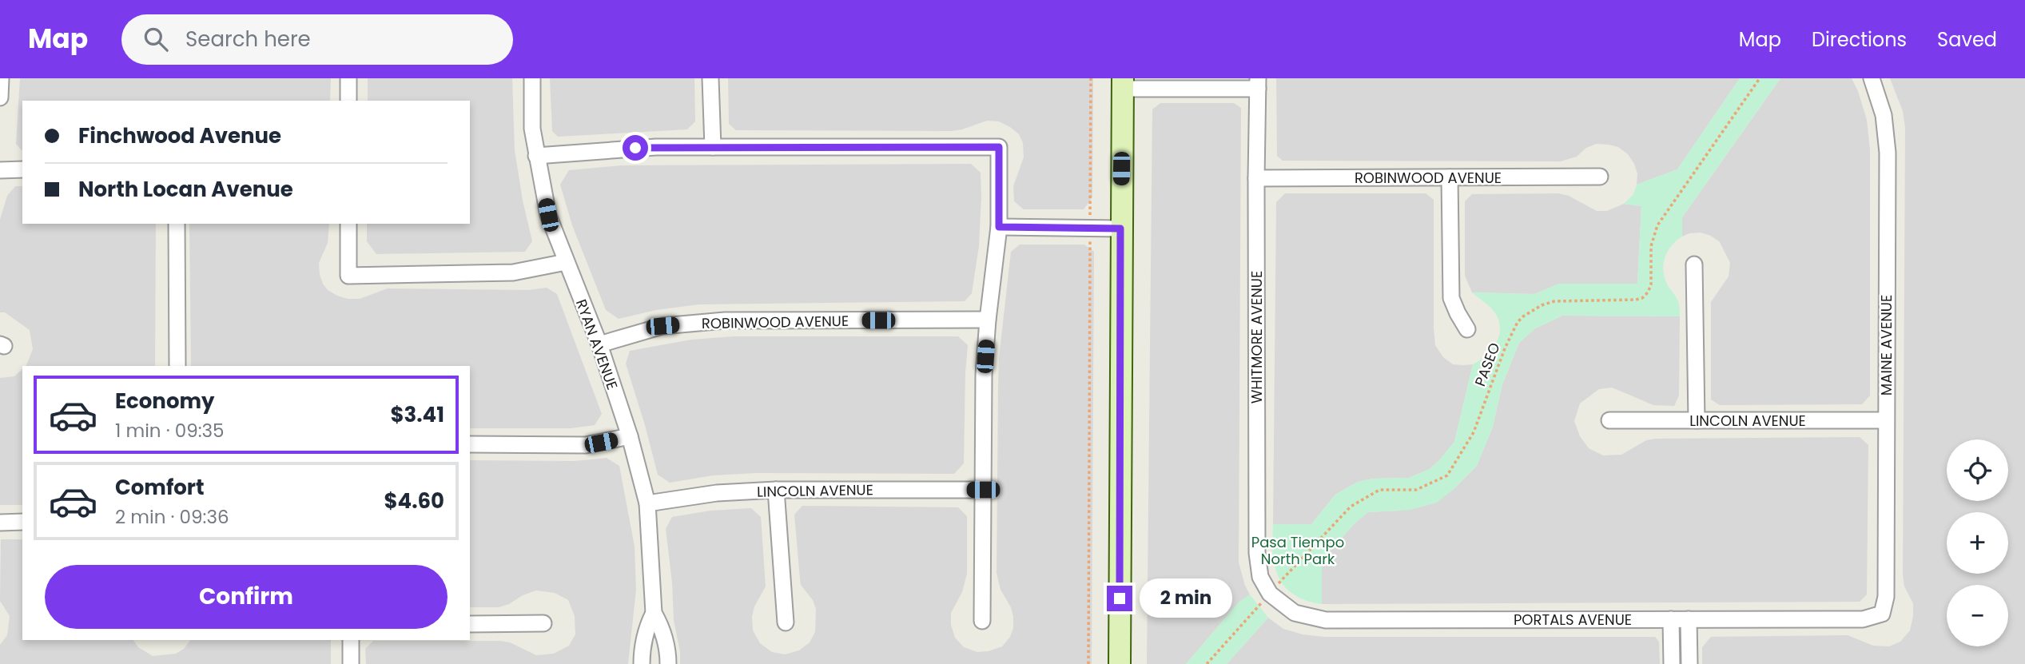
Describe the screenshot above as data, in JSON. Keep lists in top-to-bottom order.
{
  "streets": {
    "street": [
      "ROBINWOOD AVENUE",
      "WHITMORE AVENUE",
      "RYAN AVENUE",
      "MAINE AVENUE",
      "LINCOLN AVENUE",
      "PORTALS AVENUE"
    ],
    "path": ["PASEO"]
  },
  "crossings": [
    ["ROBINWOOD AVENUE", "WHITMORE AVENUE"],
    ["ROBINWOOD AVENUE", "RYAN AVENUE"],
    ["WHITMORE AVENUE", "PASEO"],
    ["WHITMORE AVENUE", "PORTALS AVENUE"],
    ["RYAN AVENUE", "LINCOLN AVENUE"],
    ["MAINE AVENUE", "LINCOLN AVENUE"],
    ["MAINE AVENUE", "PORTALS AVENUE"],
    ["PASEO", "PORTALS AVENUE"]
  ],
  "parks": ["Pasa Tiempo North Park"],
  "page": {
    "header": "Map",
    "search": "Search here",
    "nav": ["Map", "Directions", "Saved"],
    "banner": ["Finchwood Avenue", "North Locan Avenue"],
    "list": [
      {
        "name": "Economy",
        "note": "1 min · 09:35",
        "value": "$3.41"
      },
      {
        "name": "Comfort",
        "note": "2 min · 09:36",
        "value": "$4.60"
      }
    ],
    "map_buttons": ["+", "−"],
    "buttons": "Confirm",
    "bubble": "2 min"
  }
}
